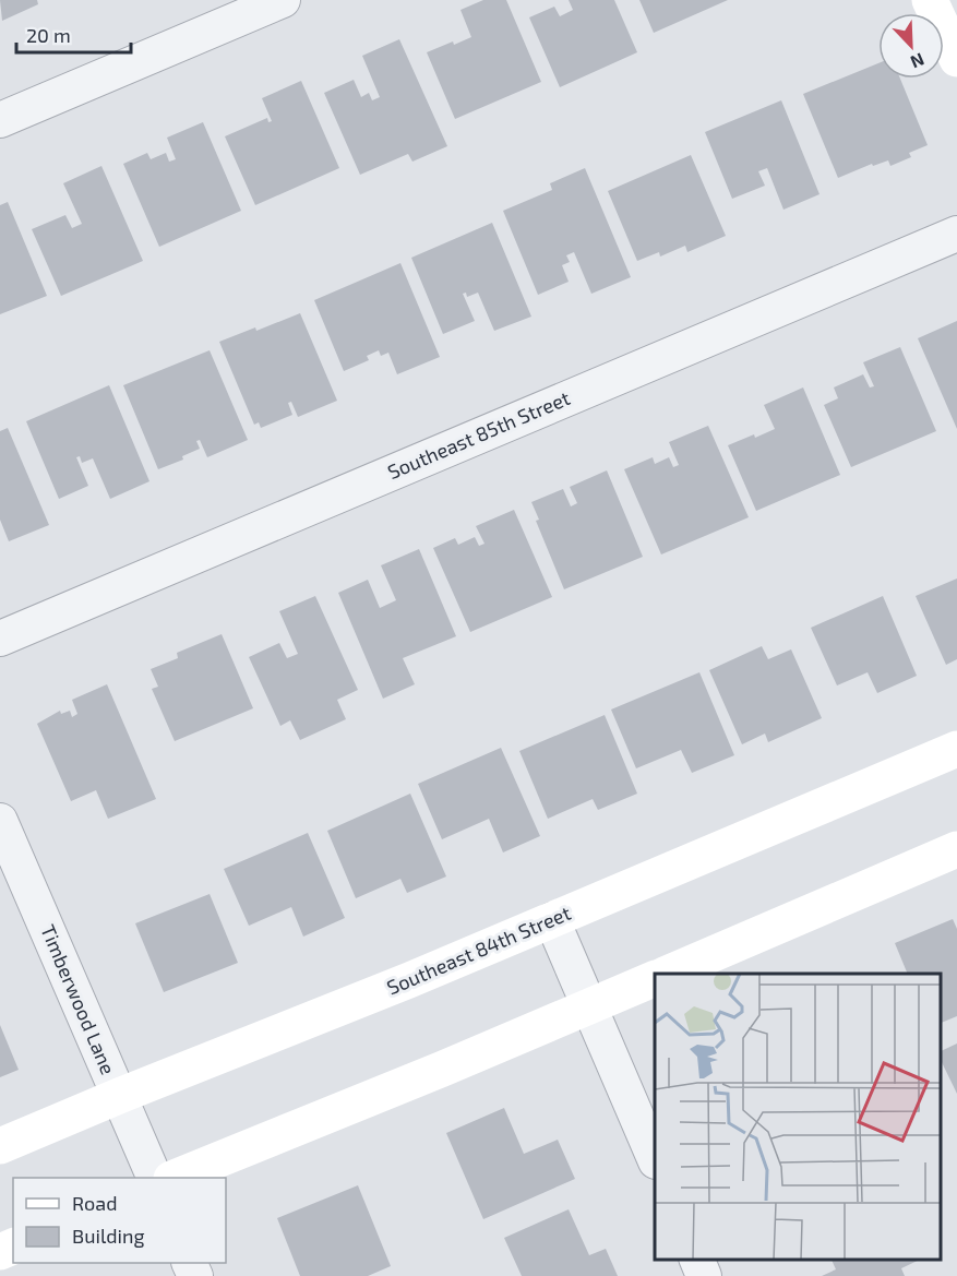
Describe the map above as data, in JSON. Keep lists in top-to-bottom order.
{
  "streets": {
    "street": ["Southeast 85th Street", "Southeast 84th Street", "Timberwood Lane"]
  },
  "crossings": [
    ["Southeast 84th Street", "Timberwood Lane"]
  ],
  "legend": ["Road", "Building"],
  "scale_bar": "20 m",
  "north": "bottom right"
}
